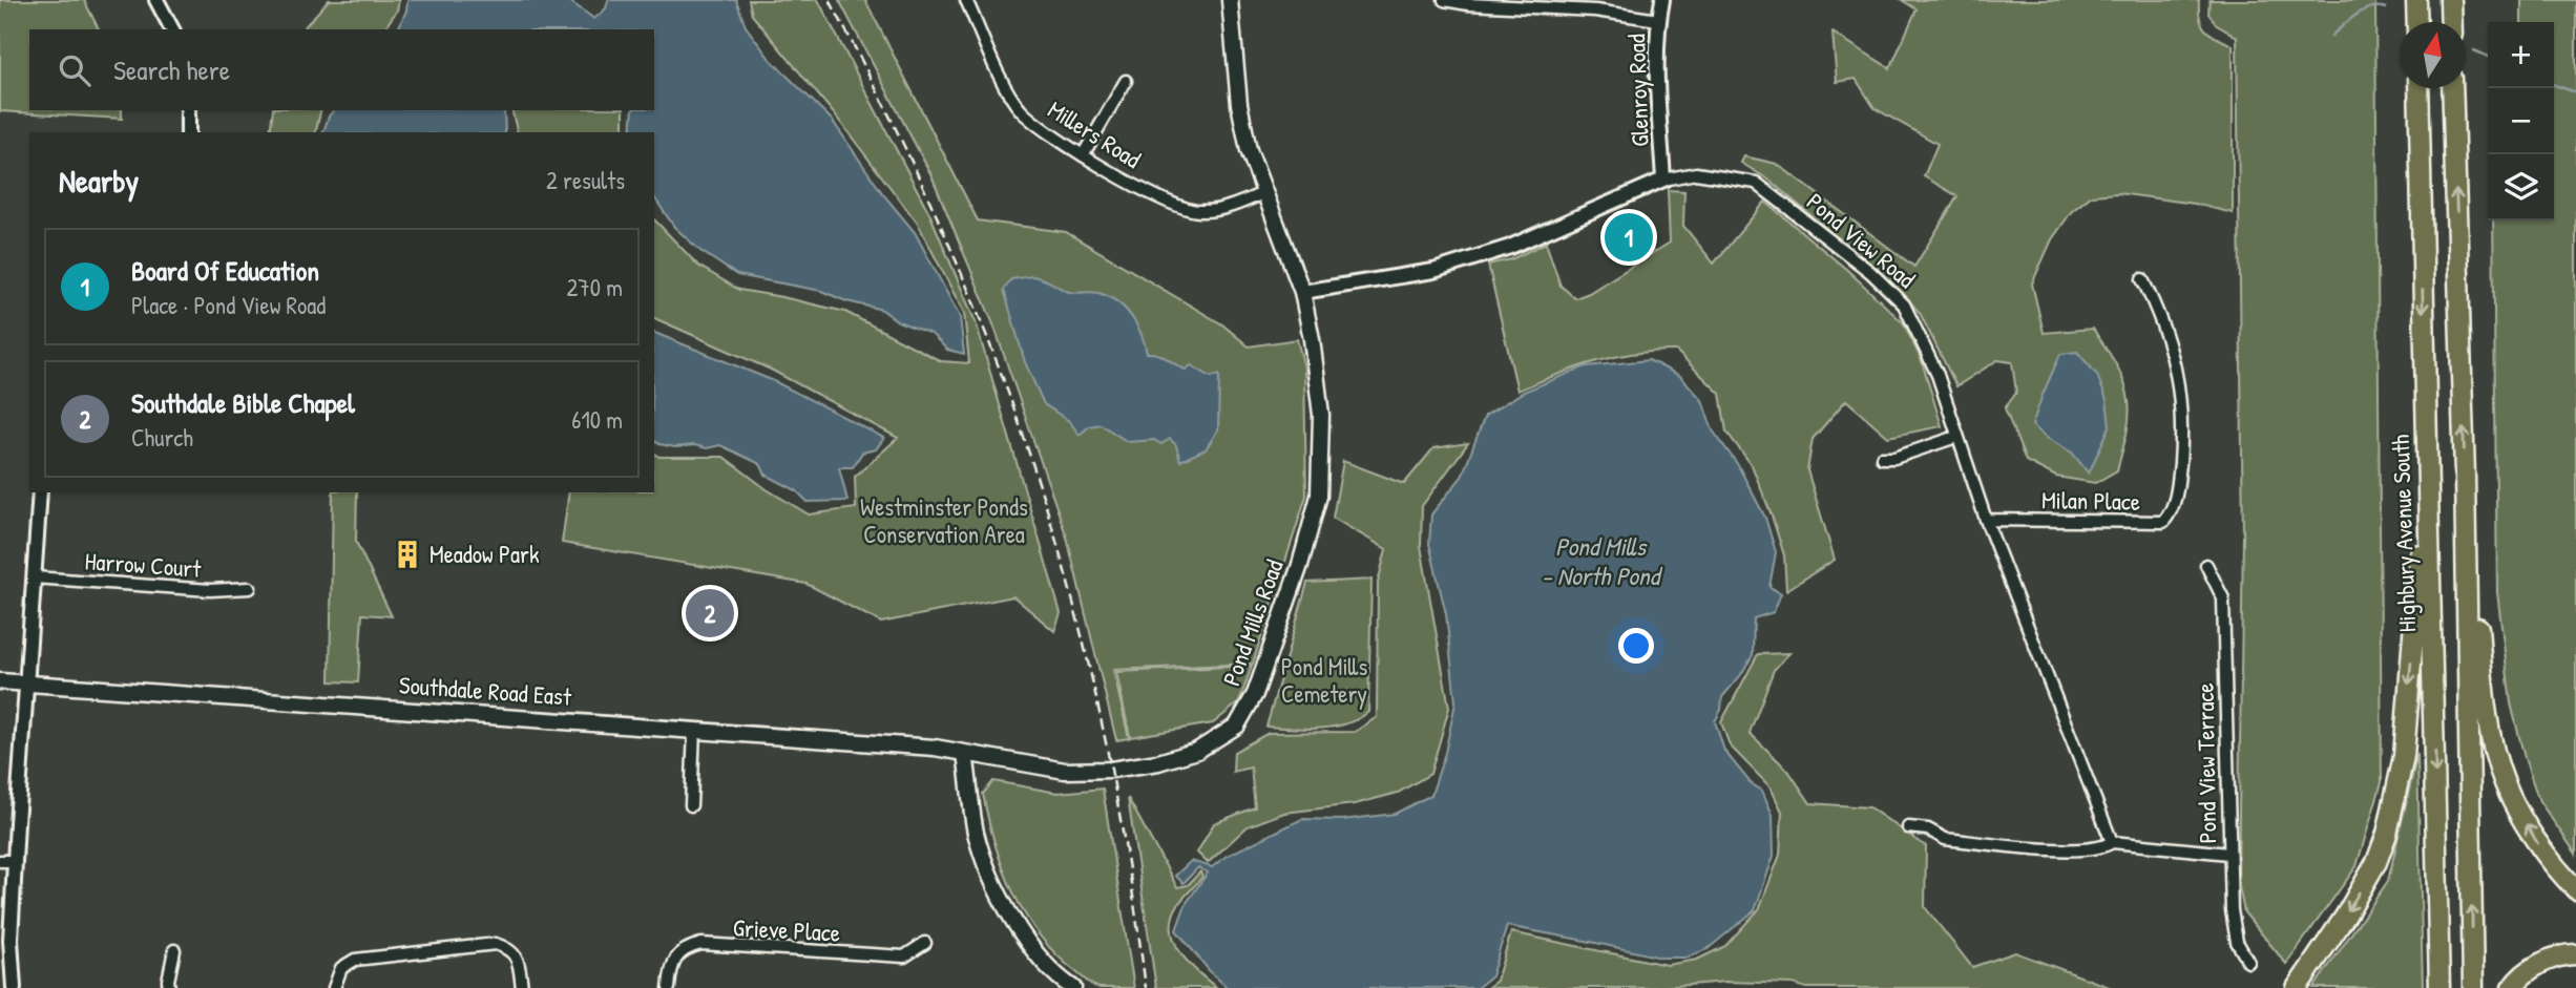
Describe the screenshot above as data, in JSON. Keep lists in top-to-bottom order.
{
  "streets": {
    "highway": ["Highbury Avenue South"],
    "main road": ["Pond Mills Road", "Southdale Road East"],
    "street": [
      "Glenroy Road",
      "Millers Road",
      "Pond View Road",
      "Milan Place",
      "Harrow Court",
      "Pond View Terrace",
      "Grieve Place"
    ]
  },
  "crossings": [
    ["Glenroy Road", "Pond View Road"],
    ["Millers Road", "Pond Mills Road"],
    ["Pond View Road", "Milan Place"],
    ["Pond View Road", "Pond Mills Road"],
    ["Pond Mills Road", "Southdale Road East"]
  ],
  "water": ["Pond Mills - North Pond"],
  "parks": ["Westminster Ponds Conservation Area", "Pond Mills Cemetery"],
  "places": {
    "building": ["Meadow Park"]
  },
  "north": "top",
  "page": {
    "map_buttons": ["+", "−"],
    "search": "Search here",
    "heading": ["Nearby", "2 results"],
    "pins": ["1", "2"],
    "list": [
      {
        "mark": "1",
        "name": "Board Of Education",
        "note": "Place · Pond View Road",
        "value": "270 m"
      },
      {
        "mark": "2",
        "name": "Southdale Bible Chapel",
        "note": "Church",
        "value": "610 m"
      }
    ]
  }
}
